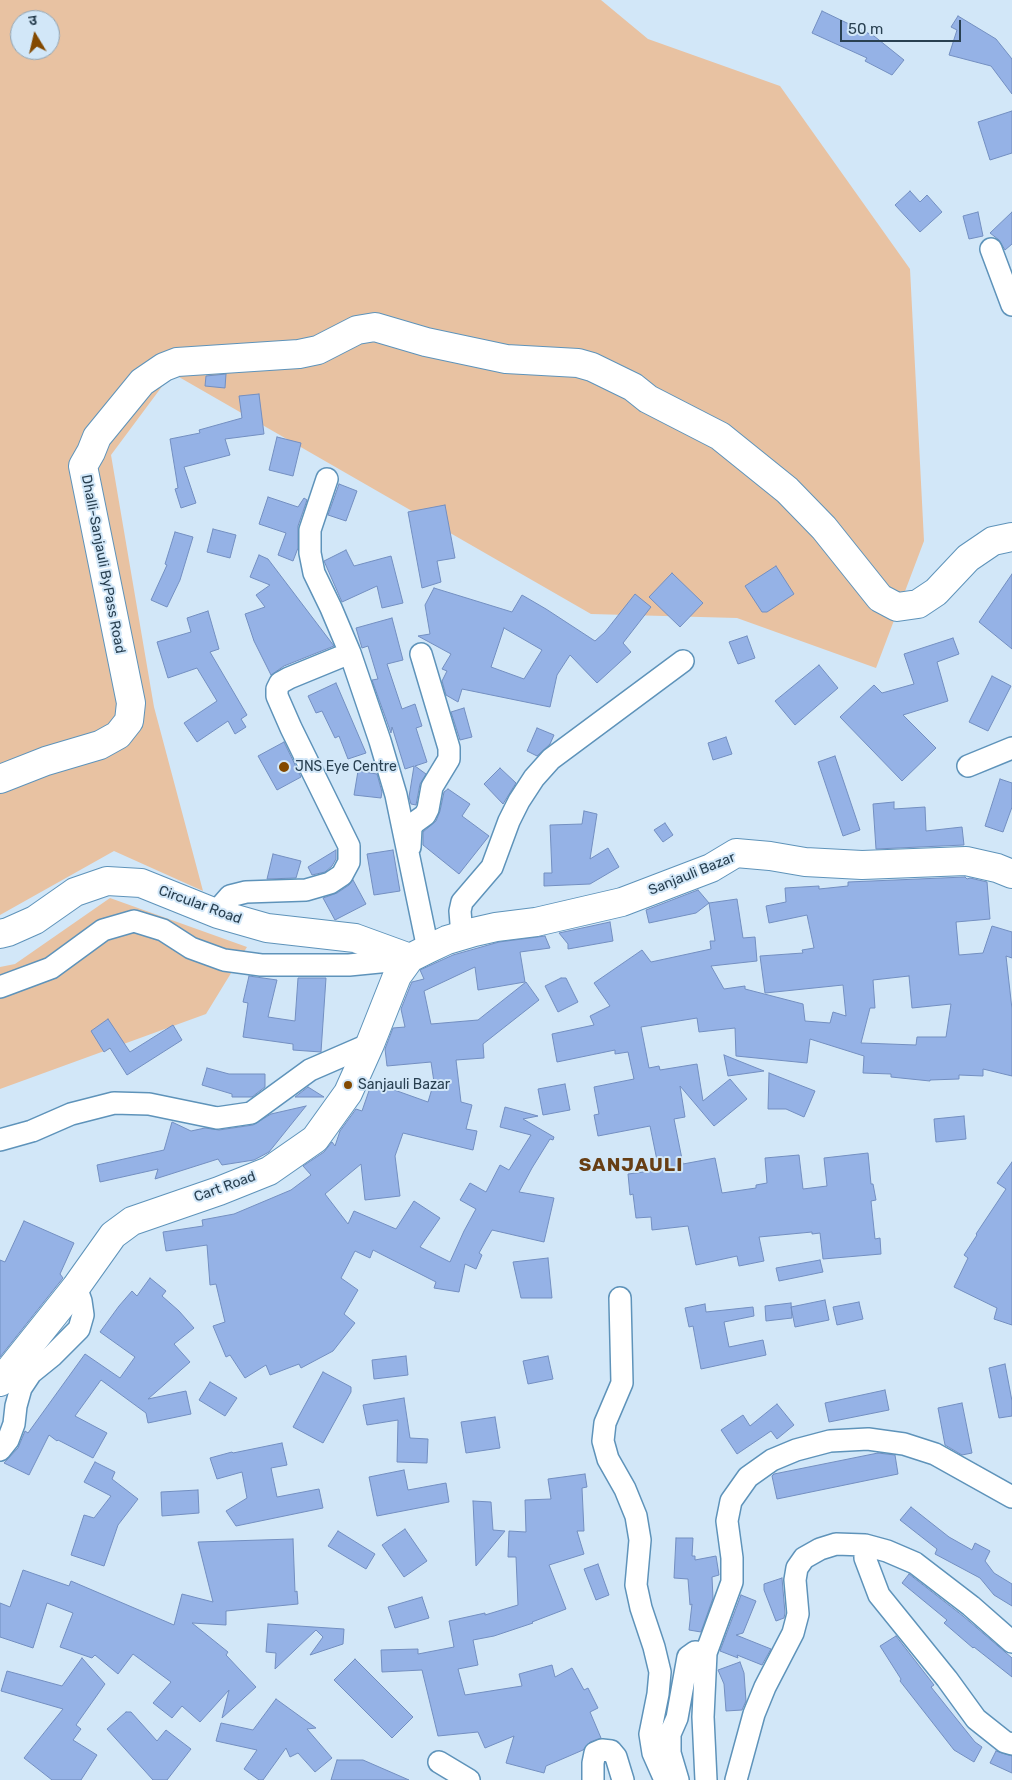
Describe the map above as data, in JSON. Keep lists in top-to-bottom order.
{
  "streets": {
    "main road": [
      "Dhalli-Sanjauli ByPass Road",
      "Sanjauli Bazar",
      "Circular Road",
      "Cart Road"
    ]
  },
  "crossings": [
    ["Sanjauli Bazar", "Circular Road"],
    ["Sanjauli Bazar", "Cart Road"],
    ["Circular Road", "Cart Road"]
  ],
  "districts": ["SANJAULI"],
  "places": ["JNS Eye Centre", "Sanjauli Bazar"],
  "scale_bar": "50 m",
  "north": "top"
}
